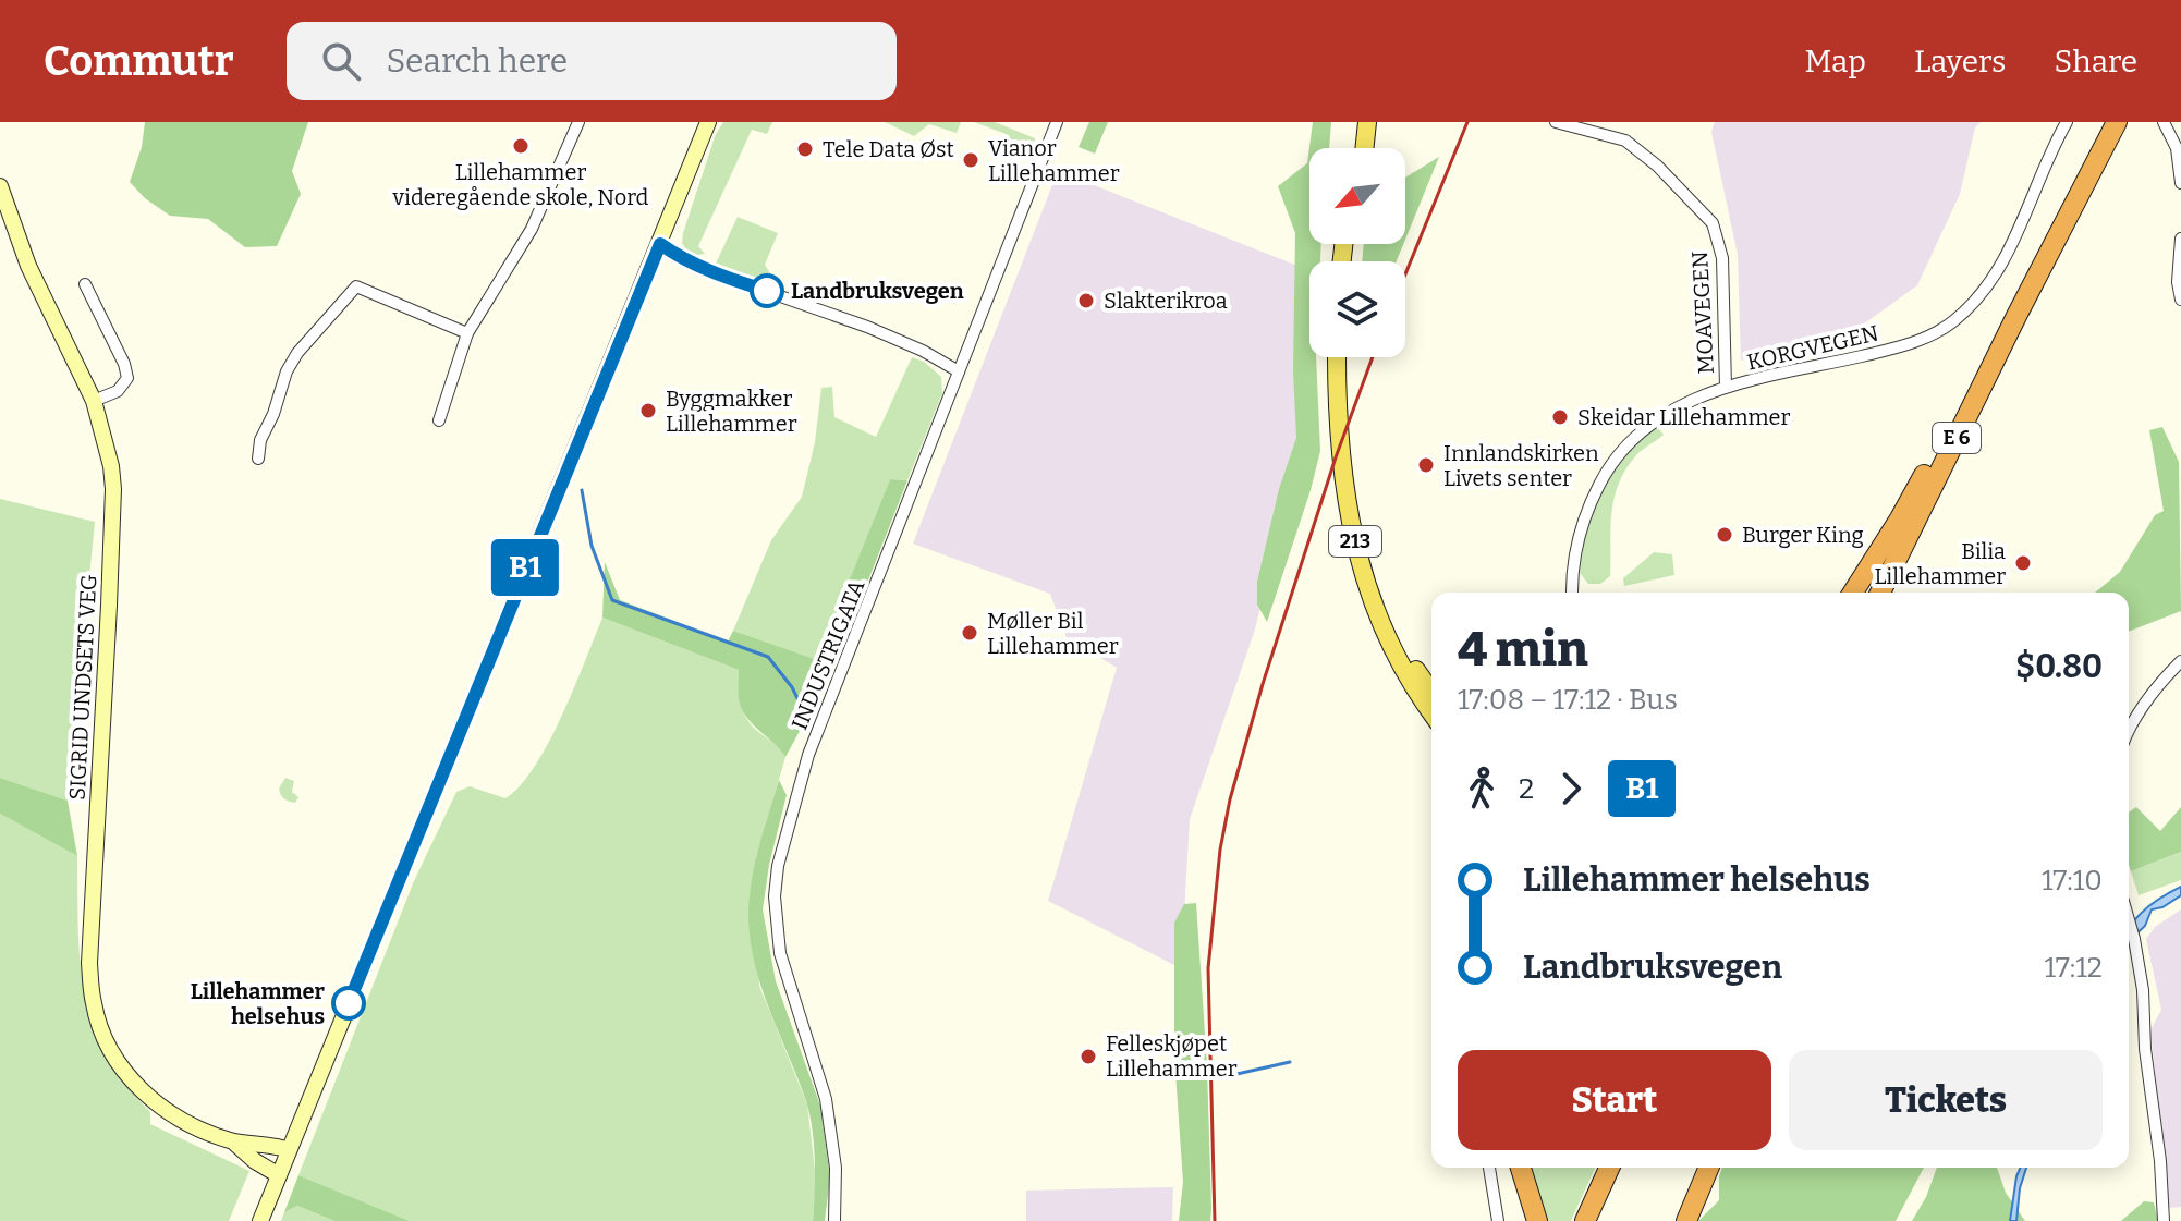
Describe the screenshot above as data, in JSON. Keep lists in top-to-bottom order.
{
  "streets": {
    "highway": ["E 6"],
    "main road": ["213", "SIGRID UNDSETS VEG"],
    "street": ["MOAVEGEN", "KORGVEGEN", "INDUSTRIGATA"]
  },
  "crossings": [
    ["MOAVEGEN", "KORGVEGEN"]
  ],
  "places": [
    "Lillehammer videregående skole, Nord",
    "Tele Data Øst",
    "Vianor Lillehammer",
    "Landbruksvegen",
    "Slakterikroa",
    "Byggmakker Lillehammer",
    "Skeidar Lillehammer",
    "Innlandskirken Livets senter",
    "Burger King",
    "Bilia Lillehammer",
    "Møller Bil Lillehammer",
    "Lillehammer helsehus",
    "Felleskjøpet Lillehammer"
  ],
  "lines": ["bus line B1"],
  "north": "bottom left",
  "page": {
    "header": "Commutr",
    "search": "Search here",
    "nav": ["Map", "Layers", "Share"],
    "on_map": "B1",
    "heading": ["4 min", "17:08 – 17:12 · Bus", "$0.80"],
    "legs": ["2", "B1"],
    "list": [
      {
        "name": "Lillehammer helsehus",
        "value": "17:10"
      },
      {
        "name": "Landbruksvegen",
        "value": "17:12"
      }
    ],
    "buttons": ["Start", "Tickets"]
  }
}
